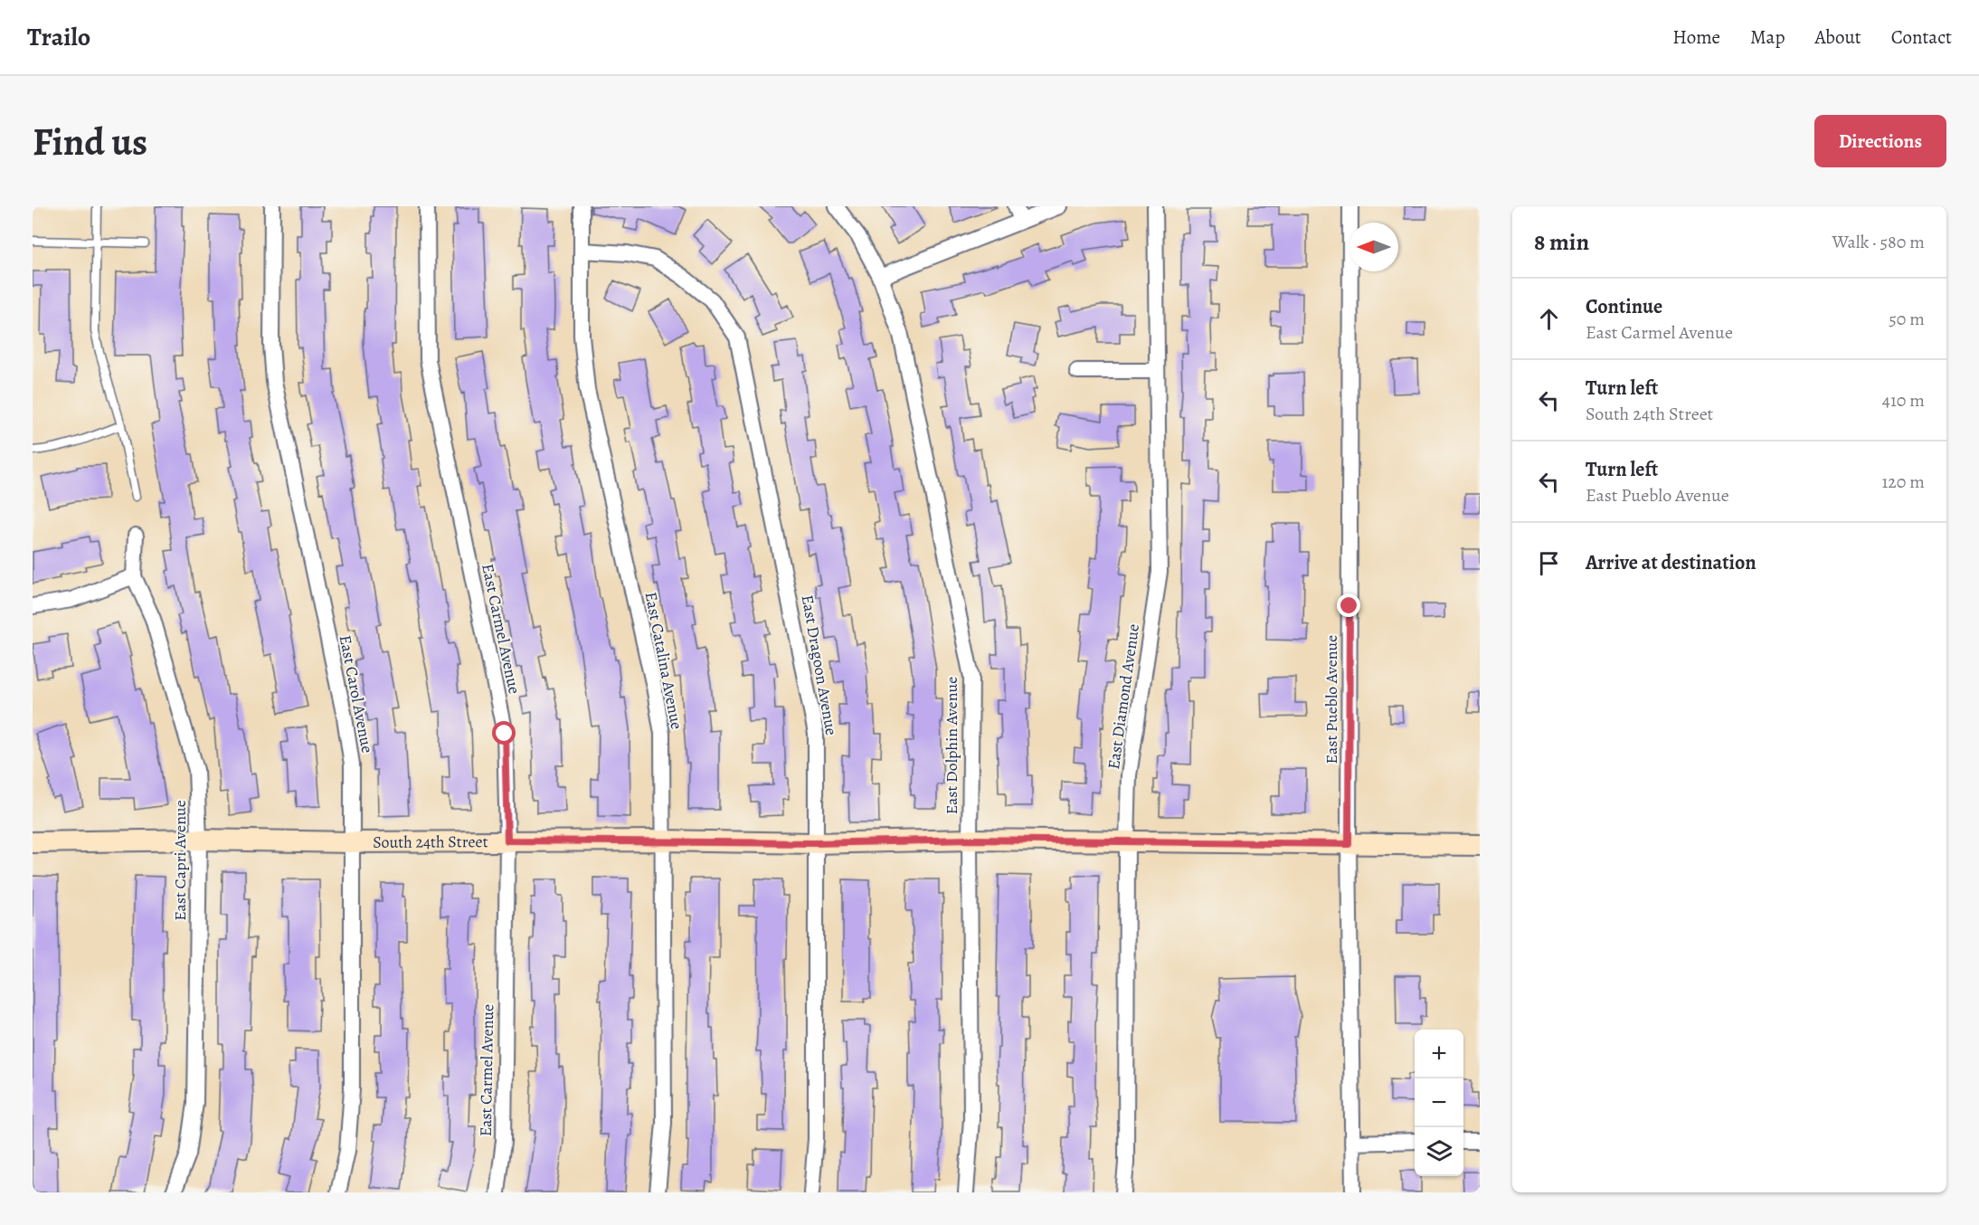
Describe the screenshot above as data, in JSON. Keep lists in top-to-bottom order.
{
  "streets": {
    "street": [
      "East Carmel Avenue",
      "East Catalina Avenue",
      "East Dragoon Avenue",
      "East Carol Avenue",
      "East Diamond Avenue",
      "East Pueblo Avenue",
      "East Dolphin Avenue",
      "South 24th Street",
      "East Capri Avenue"
    ]
  },
  "crossings": [
    ["East Carmel Avenue", "South 24th Street"],
    ["East Catalina Avenue", "East Dragoon Avenue"],
    ["East Catalina Avenue", "South 24th Street"],
    ["East Dragoon Avenue", "South 24th Street"],
    ["East Carol Avenue", "South 24th Street"],
    ["East Diamond Avenue", "South 24th Street"],
    ["East Pueblo Avenue", "South 24th Street"],
    ["East Dolphin Avenue", "South 24th Street"],
    ["South 24th Street", "East Capri Avenue"]
  ],
  "north": "left",
  "page": {
    "header": "Trailo",
    "nav": [
      "Home",
      "Map",
      "About",
      "Contact"
    ],
    "buttons": "Directions",
    "title": "Find us",
    "heading": ["8 min", "Walk · 580 m"],
    "list": [
      ["Continue", "East Carmel Avenue", "50 m"],
      ["Turn left", "South 24th Street", "410 m"],
      ["Turn left", "East Pueblo Avenue", "120 m"],
      "Arrive at destination"
    ],
    "map_buttons": ["+", "−"]
  }
}
